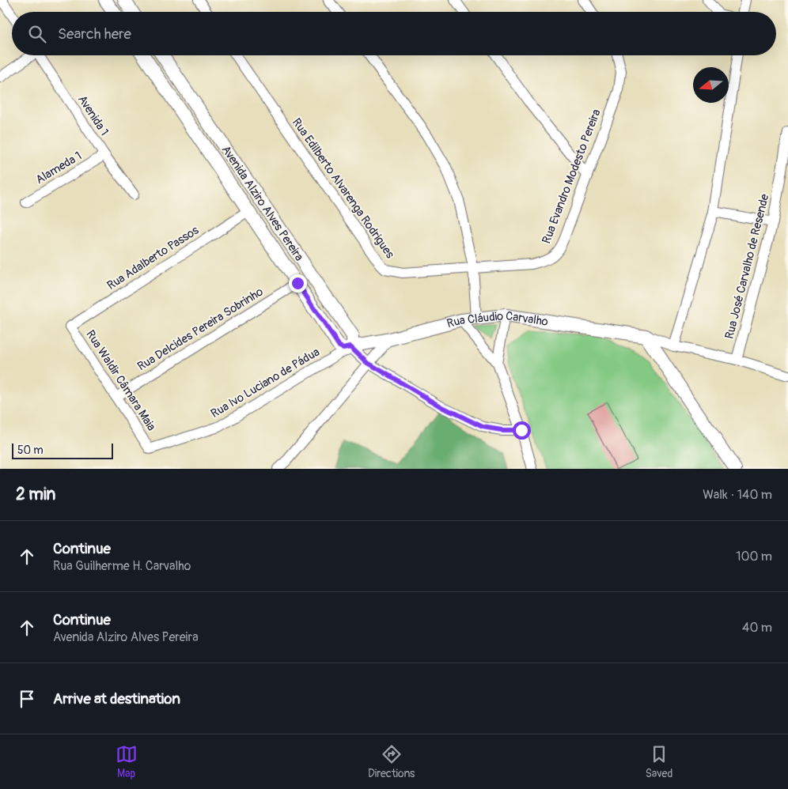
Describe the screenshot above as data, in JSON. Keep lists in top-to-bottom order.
{
  "streets": {
    "street": [
      "Avenida 1",
      "Alameda 1",
      "Rua Evandro Modesto Pereira",
      "Rua Edilberto Alvarenga Rodrigues",
      "Avenida Alziro Alves Pereira",
      "Rua Adalberto Passos",
      "Rua José Carvalho de Resende",
      "Rua Cláudio Carvalho",
      "Rua Delcides Pereira Sobrinho",
      "Rua Waldir Câmara Maia",
      "Rua Ivo Luciano de Pádua"
    ]
  },
  "crossings": [
    ["Avenida 1", "Alameda 1"],
    ["Rua Evandro Modesto Pereira", "Rua Edilberto Alvarenga Rodrigues"],
    ["Avenida Alziro Alves Pereira", "Rua Adalberto Passos"],
    ["Avenida Alziro Alves Pereira", "Rua Cláudio Carvalho"],
    ["Avenida Alziro Alves Pereira", "Rua Delcides Pereira Sobrinho"],
    ["Avenida Alziro Alves Pereira", "Rua Ivo Luciano de Pádua"],
    ["Rua Adalberto Passos", "Rua Waldir Câmara Maia"],
    ["Rua Cláudio Carvalho", "Rua Ivo Luciano de Pádua"],
    ["Rua Delcides Pereira Sobrinho", "Rua Waldir Câmara Maia"],
    ["Rua Waldir Câmara Maia", "Rua Ivo Luciano de Pádua"]
  ],
  "scale_bar": "50 m",
  "north": "left",
  "page": {
    "search": "Search here",
    "scale": "50 m",
    "heading": ["2 min", "Walk · 140 m"],
    "list": [
      ["Continue", "Rua Guilherme H. Carvalho", "100 m"],
      ["Continue", "Avenida Alziro Alves Pereira", "40 m"],
      "Arrive at destination"
    ],
    "nav": ["Map", "Directions", "Saved"]
  }
}
